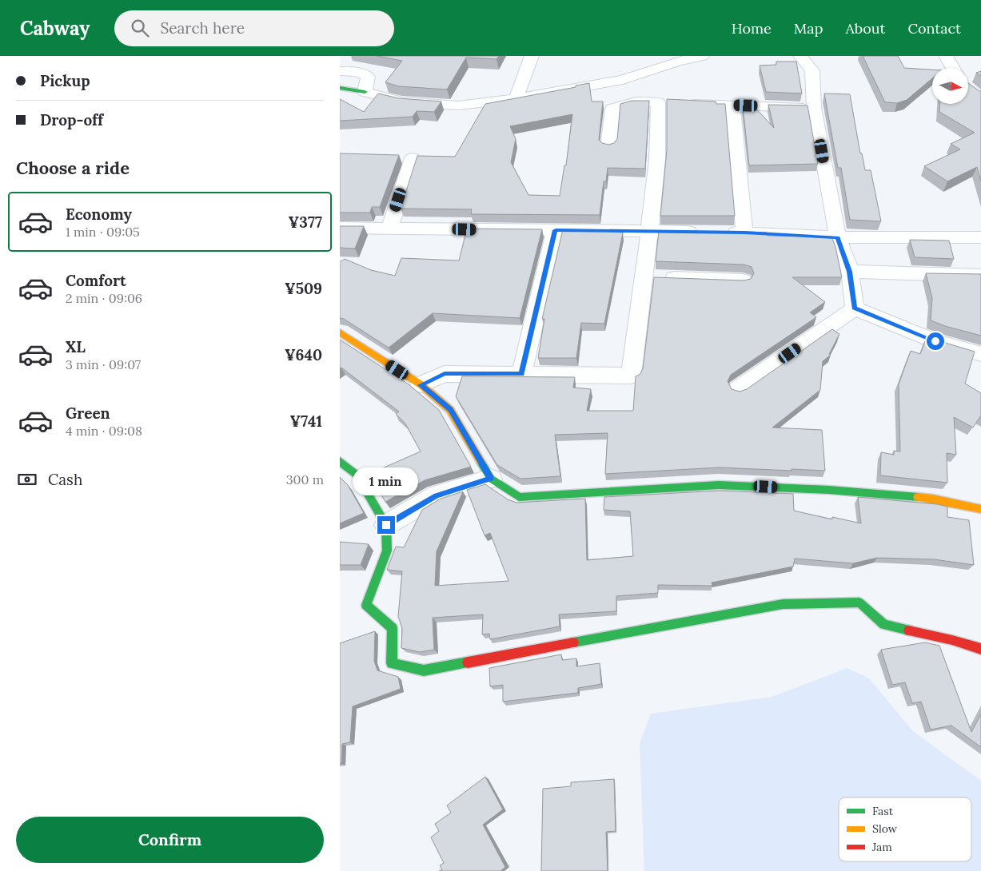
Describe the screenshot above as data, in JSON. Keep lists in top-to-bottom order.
{
  "legend": ["Fast", "Slow", "Jam"],
  "north": "right",
  "page": {
    "header": "Cabway",
    "search": "Search here",
    "nav": [
      "Home",
      "Map",
      "About",
      "Contact"
    ],
    "banner": ["Pickup", "Drop-off"],
    "heading": "Choose a ride",
    "list": [
      {
        "name": "Economy",
        "note": "1 min · 09:05",
        "value": "¥377"
      },
      {
        "name": "Comfort",
        "note": "2 min · 09:06",
        "value": "¥509"
      },
      {
        "name": "XL",
        "note": "3 min · 09:07",
        "value": "¥640"
      },
      {
        "name": "Green",
        "note": "4 min · 09:08",
        "value": "¥741"
      }
    ],
    "pay": ["Cash", "300 m"],
    "bubble": "1 min",
    "buttons": "Confirm"
  }
}
